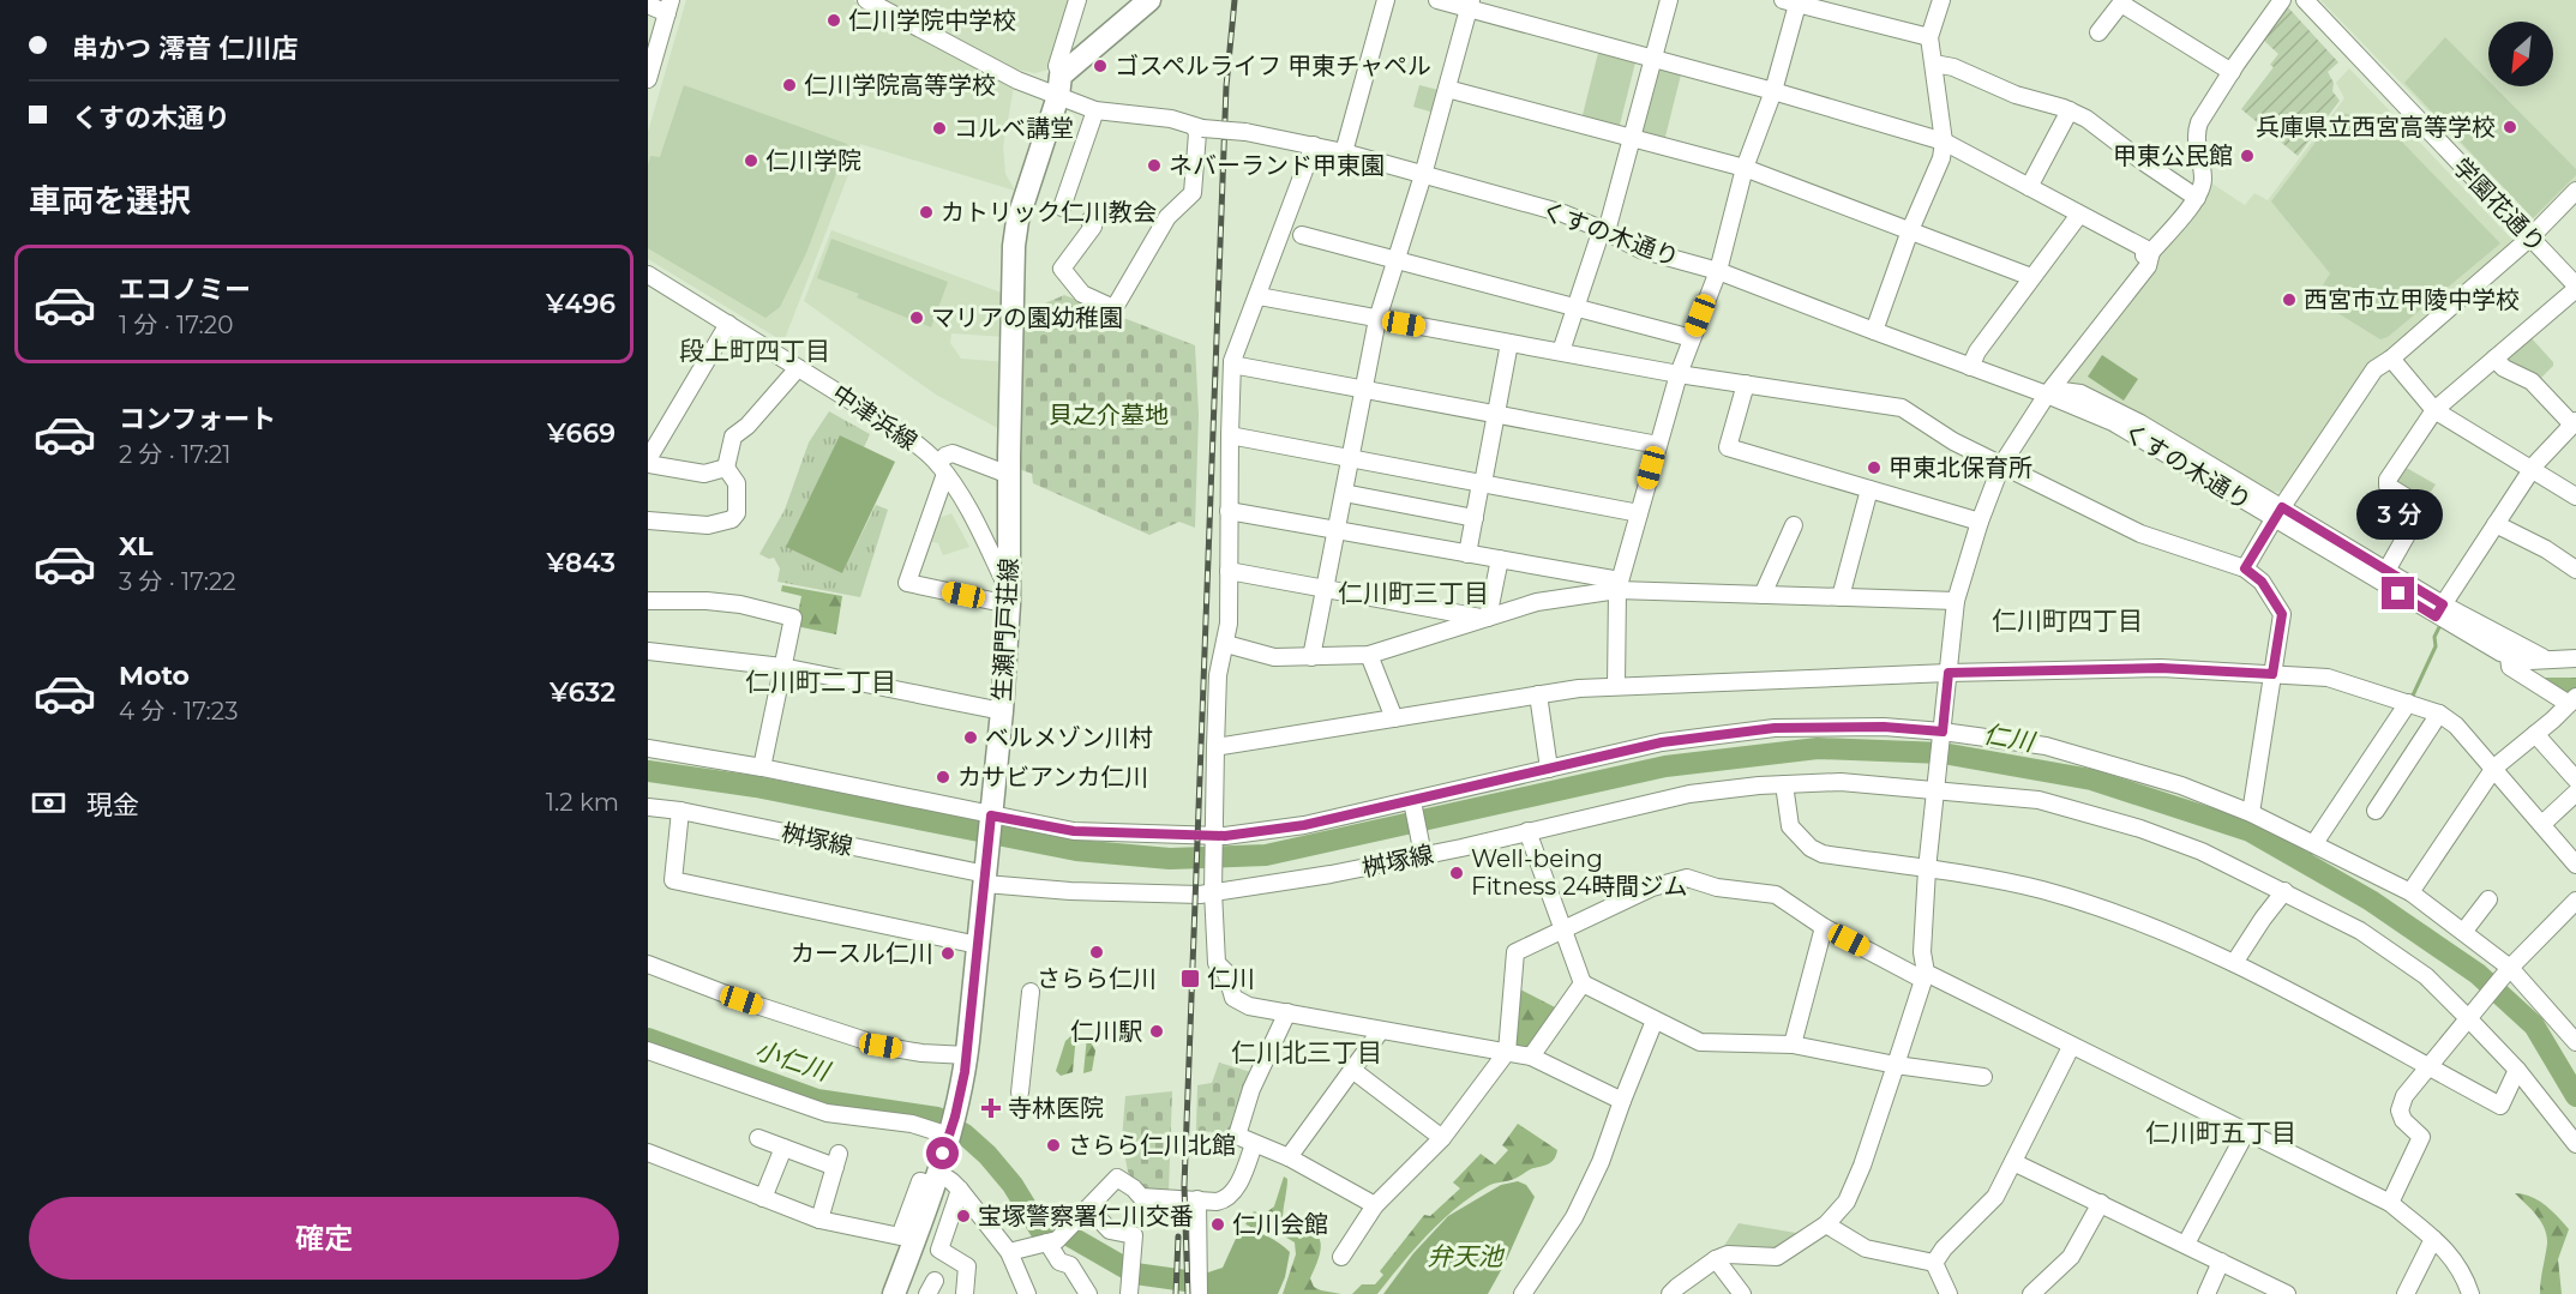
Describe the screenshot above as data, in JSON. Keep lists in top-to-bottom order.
{
  "streets": {
    "main road": ["生瀬門戸荘線"],
    "street": [
      "学園花通り",
      "くすの木通り",
      "中津浜線",
      "桝塚線"
    ]
  },
  "crossings": [
    ["くすの木通り", "生瀬門戸荘線"],
    ["中津浜線", "生瀬門戸荘線"],
    ["生瀬門戸荘線", "桝塚線"]
  ],
  "districts": [
    "段上町四丁目",
    "仁川町三丁目",
    "仁川町四丁目",
    "仁川町二丁目",
    "仁川北三丁目",
    "仁川町五丁目"
  ],
  "water": ["仁川", "小仁川", "弁天池"],
  "parks": ["貝之介墓地"],
  "places": {
    "other": [
      "仁川学院中学校",
      "ゴスペルライフ 甲東チャペル",
      "仁川学院高等学校",
      "兵庫県立西宮高等学校",
      "コルベ講堂",
      "甲東公民館",
      "仁川学院",
      "ネバーランド甲東園",
      "カトリック仁川教会",
      "西宮市立甲陵中学校",
      "マリアの園幼稚園",
      "甲東北保育所",
      "ベルメゾン川村",
      "カサビアンカ仁川",
      "Well-being Fitness 24時間ジム",
      "さらら仁川",
      "カースル仁川",
      "仁川駅",
      "さらら仁川北館",
      "宝塚警察署仁川交番",
      "仁川会館"
    ],
    "transit": ["仁川"],
    "health": ["寺林医院"]
  },
  "north": "bottom left",
  "page": {
    "banner": ["串かつ 澪音 仁川店", "くすの木通り"],
    "heading": "車両を選択",
    "list": [
      {
        "name": "エコノミー",
        "note": "1 分 · 17:20",
        "value": "¥496"
      },
      {
        "name": "コンフォート",
        "note": "2 分 · 17:21",
        "value": "¥669"
      },
      {
        "name": "XL",
        "note": "3 分 · 17:22",
        "value": "¥843"
      },
      {
        "name": "Moto",
        "note": "4 分 · 17:23",
        "value": "¥632"
      }
    ],
    "bubble": "3 分",
    "pay": ["現金", "1.2 km"],
    "buttons": "確定"
  }
}
